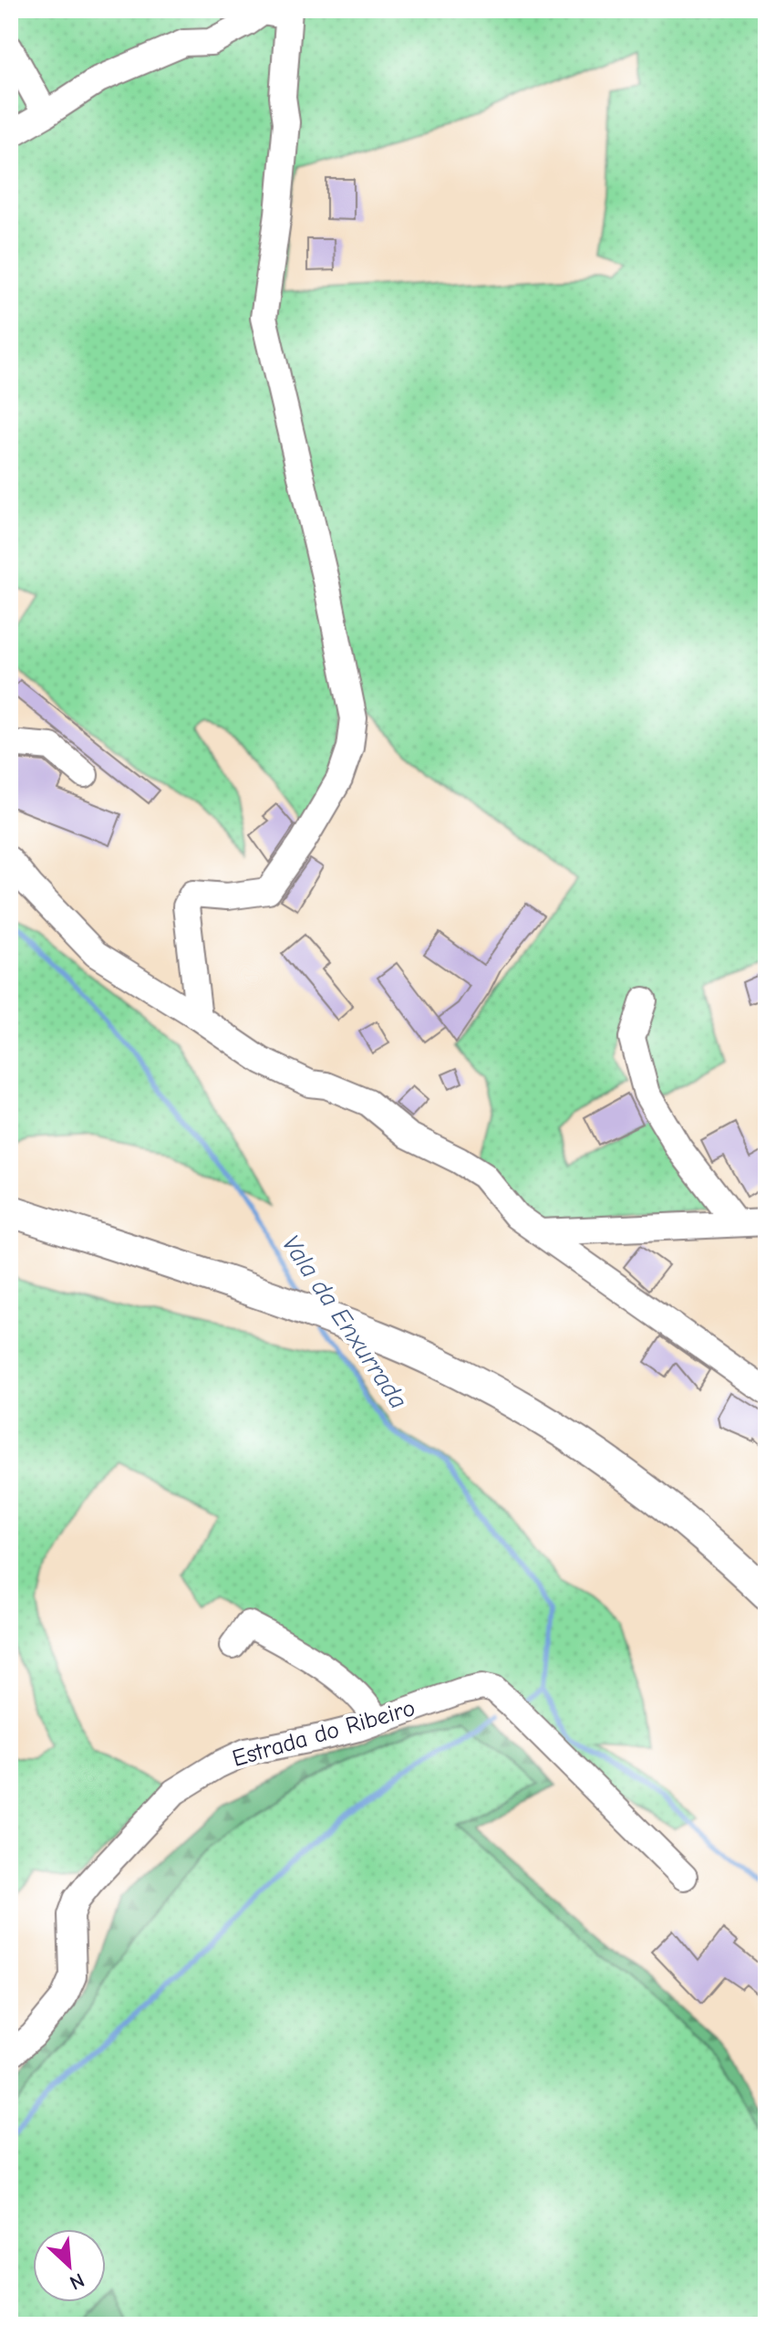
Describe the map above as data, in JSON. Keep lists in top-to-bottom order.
{
  "streets": {
    "street": ["Estrada do Ribeiro"]
  },
  "water": ["Vala da Enxurrada"],
  "north": "bottom right"
}
